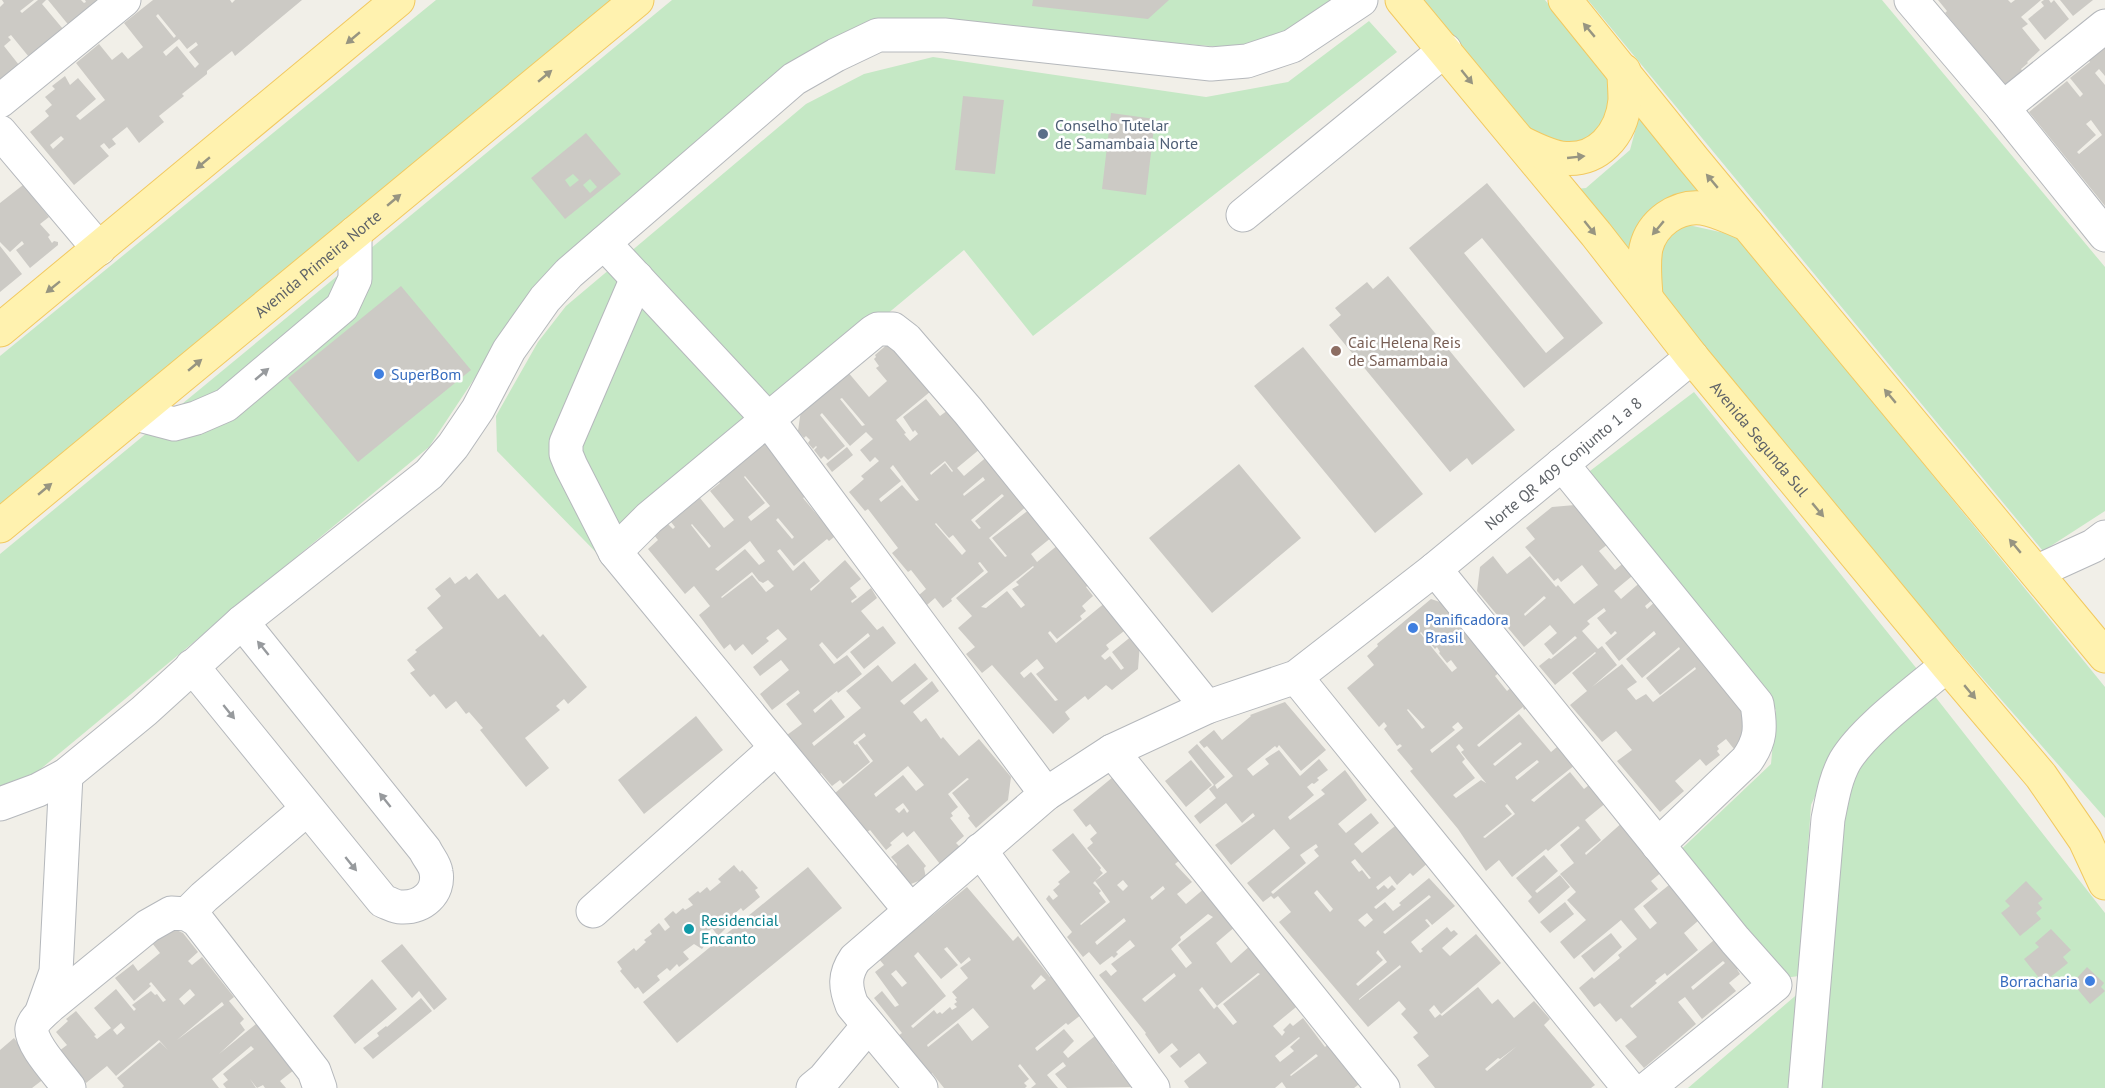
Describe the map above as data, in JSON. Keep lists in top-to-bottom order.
{
  "streets": {
    "main road": ["Avenida Primeira Norte", "Avenida Segunda Sul"],
    "street": ["Norte QR 409 Conjunto 1 a 8"]
  },
  "crossings": [
    ["Avenida Segunda Sul", "Norte QR 409 Conjunto 1 a 8"]
  ],
  "places": [
    "Conselho Tutelar de Samambaia Norte",
    "Caic Helena Reis de Samambaia",
    "SuperBom",
    "Panificadora Brasil",
    "Residencial Encanto",
    "Borracharia"
  ]
}
